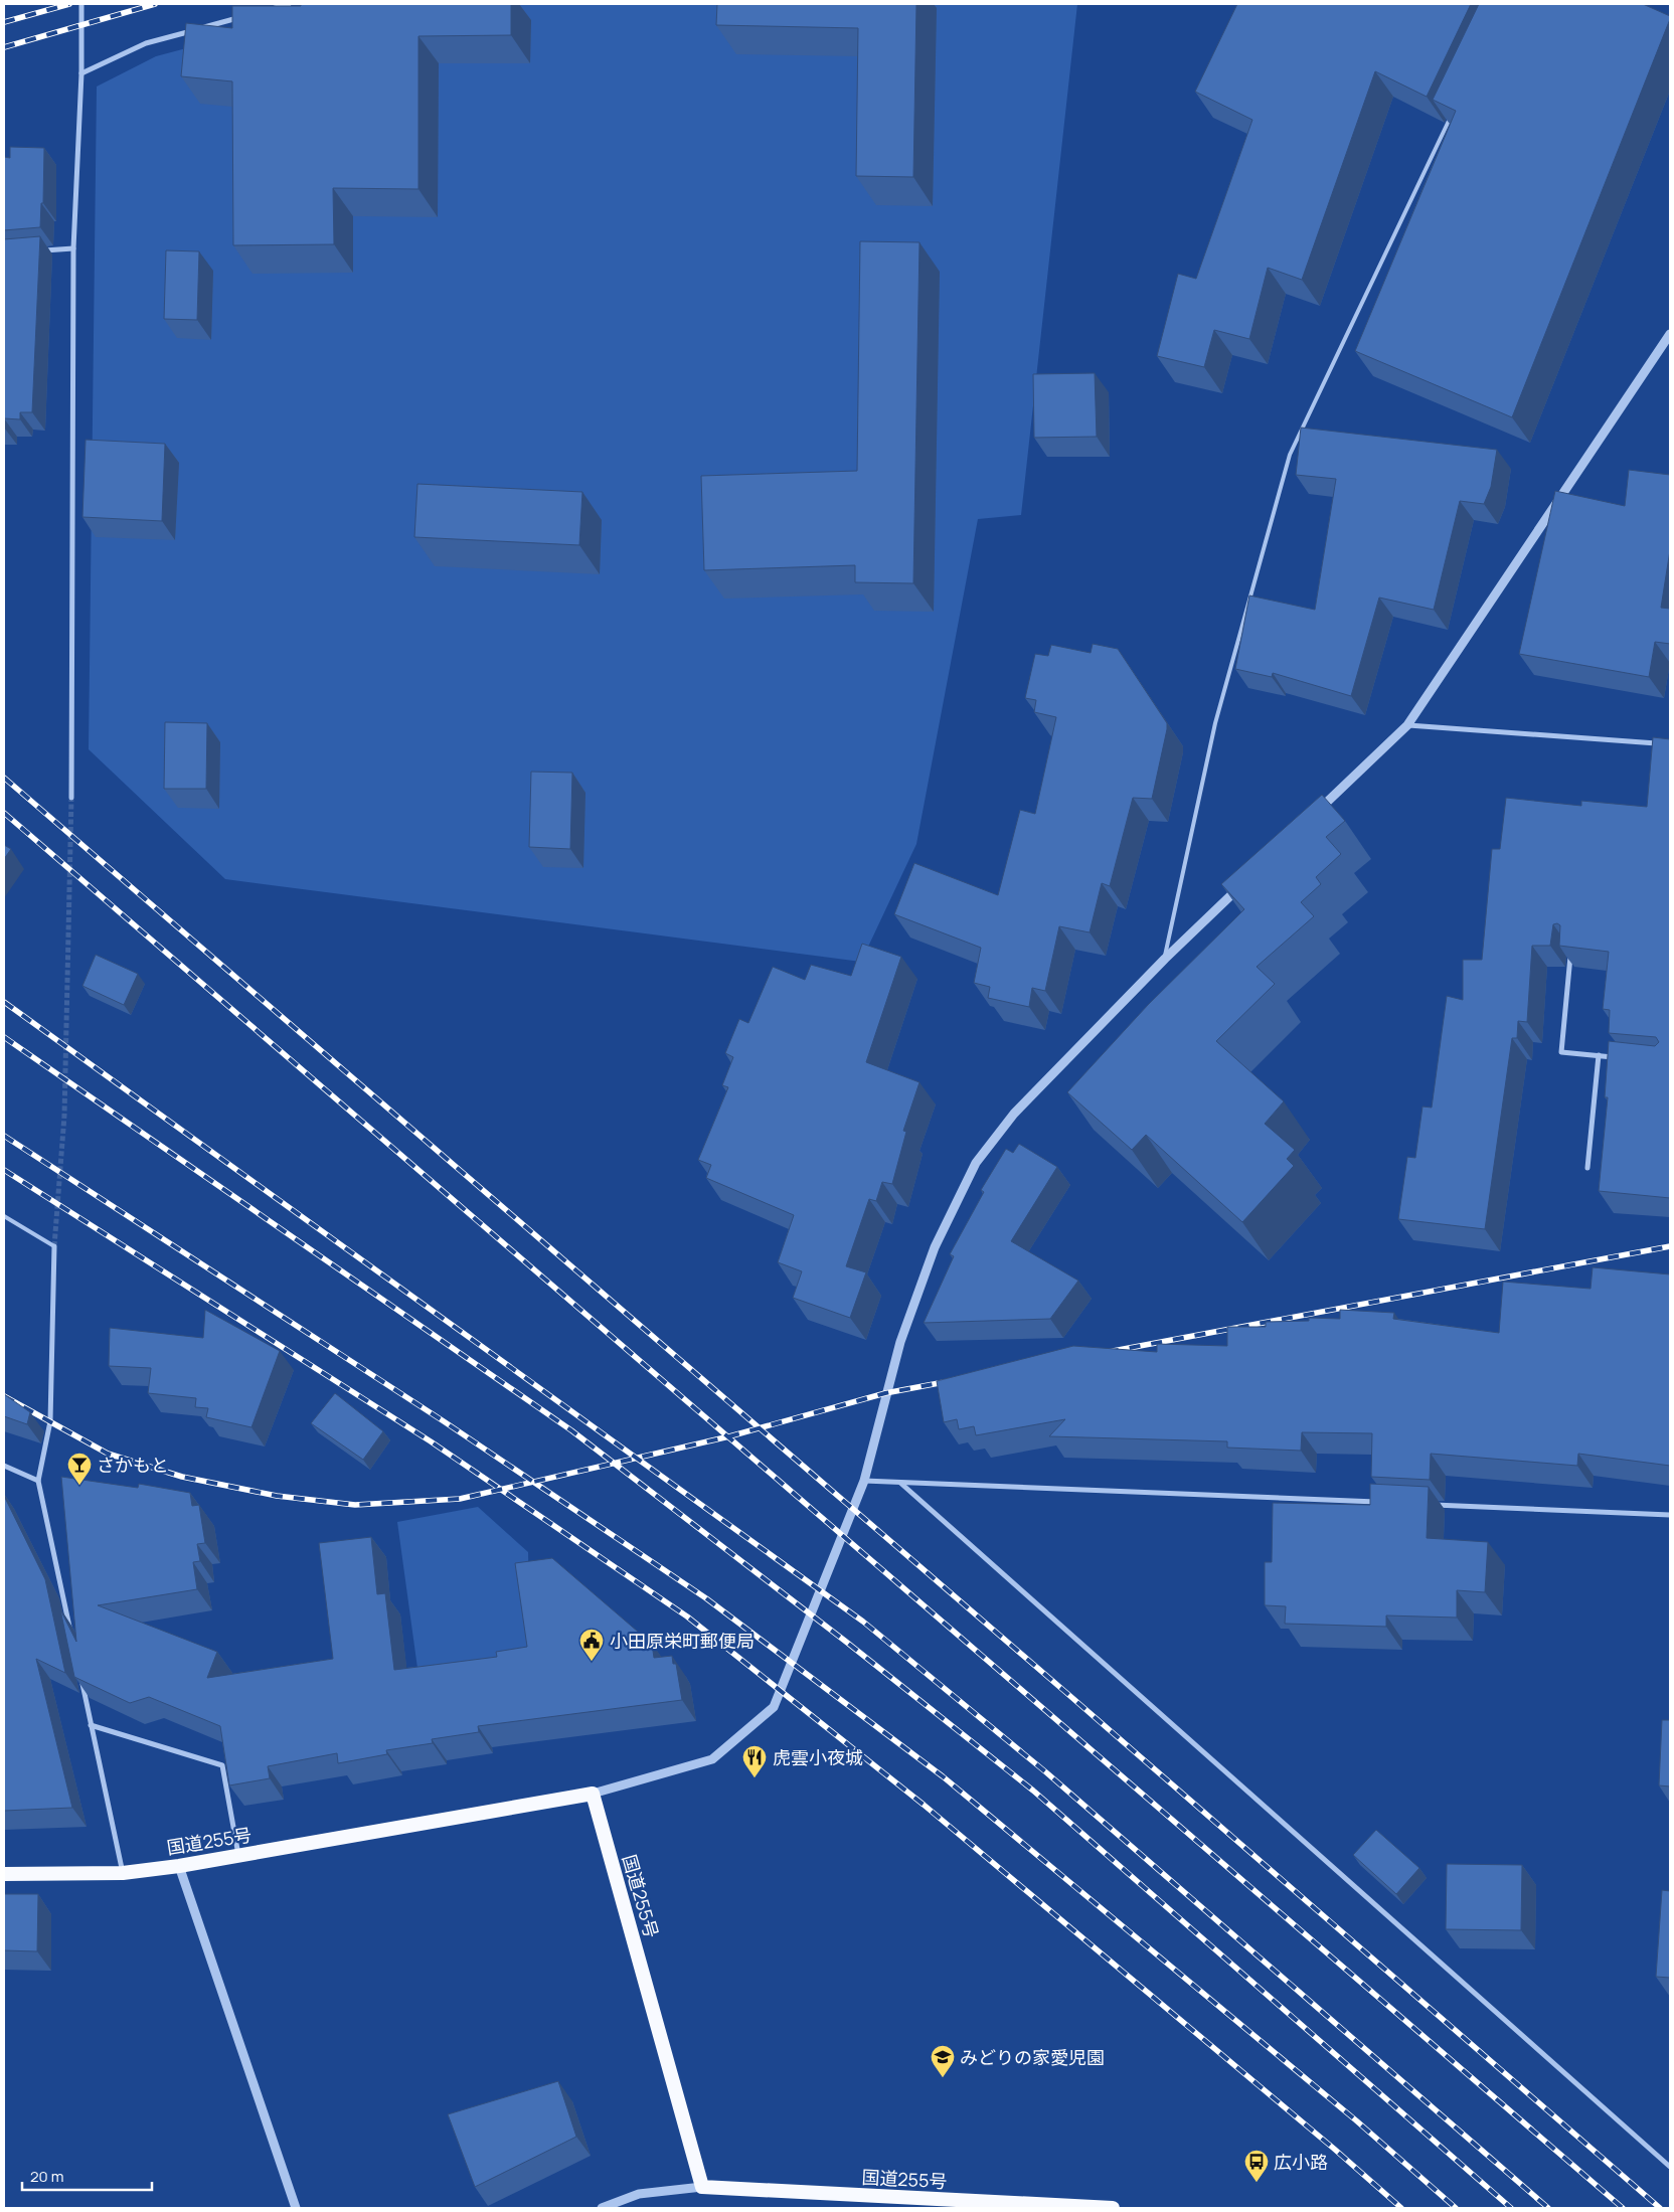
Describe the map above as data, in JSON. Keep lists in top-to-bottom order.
{
  "streets": {
    "highway": ["国道255号"]
  },
  "places": {
    "bar": ["さかもと"],
    "public building": ["小田原栄町郵便局"],
    "restaurant": ["虎雲小夜城"],
    "school or university": ["みどりの家愛児園"],
    "bus stop": ["広小路"]
  },
  "scale_bar": "20 m"
}
